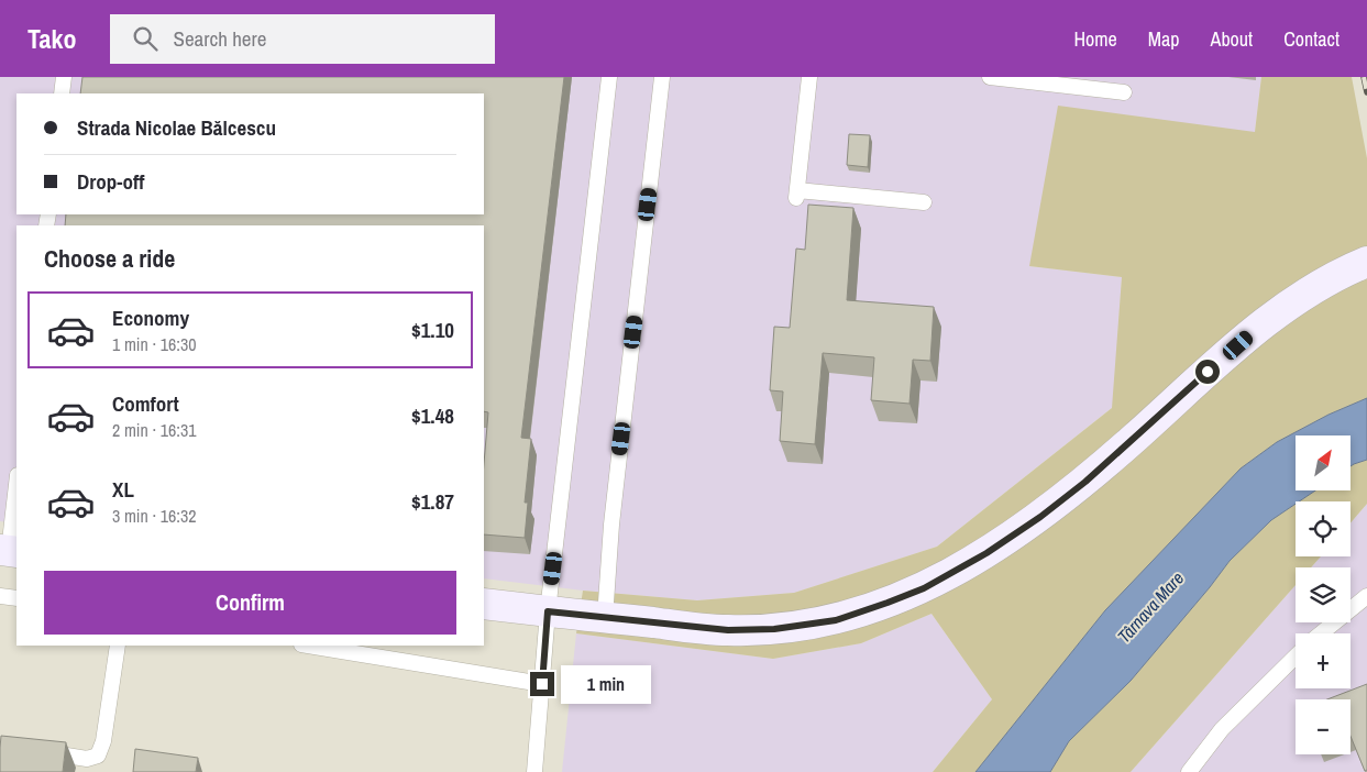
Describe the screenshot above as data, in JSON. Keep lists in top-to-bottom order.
{
  "water": ["Târnava Mare"],
  "north": "top right",
  "page": {
    "header": "Tako",
    "search": "Search here",
    "nav": [
      "Home",
      "Map",
      "About",
      "Contact"
    ],
    "banner": ["Strada Nicolae Bălcescu", "Drop-off"],
    "heading": "Choose a ride",
    "list": [
      {
        "name": "Economy",
        "note": "1 min · 16:30",
        "value": "$1.10"
      },
      {
        "name": "Comfort",
        "note": "2 min · 16:31",
        "value": "$1.48"
      },
      {
        "name": "XL",
        "note": "3 min · 16:32",
        "value": "$1.87"
      }
    ],
    "map_buttons": ["+", "−"],
    "buttons": "Confirm",
    "bubble": "1 min"
  }
}
